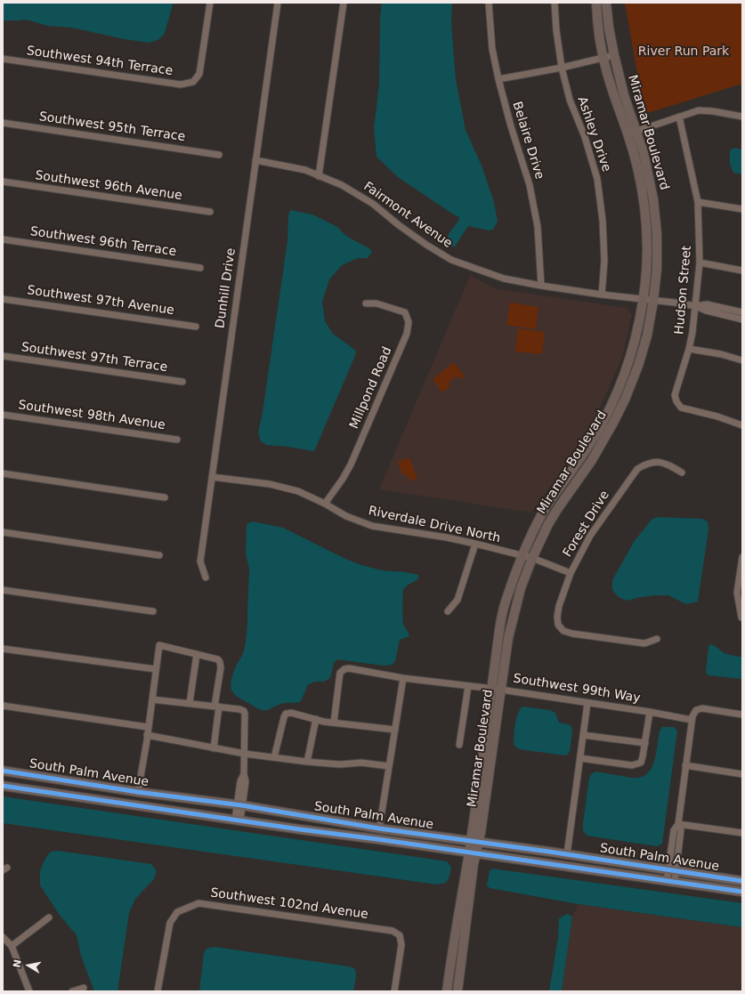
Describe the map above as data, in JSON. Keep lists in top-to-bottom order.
{
  "streets": {
    "street": [
      "Southwest 94th Terrace",
      "Southwest 95th Terrace",
      "Miramar Boulevard",
      "Ashley Drive",
      "Belaire Drive",
      "Southwest 96th Avenue",
      "Fairmont Avenue",
      "Southwest 96th Terrace",
      "Dunhill Drive",
      "Hudson Street",
      "Southwest 97th Avenue",
      "Southwest 97th Terrace",
      "Millpond Road",
      "Southwest 98th Avenue",
      "Forest Drive",
      "Riverdale Drive North",
      "Southwest 99th Way",
      "South Palm Avenue",
      "Southwest 102nd Avenue"
    ]
  },
  "crossings": [
    ["Miramar Boulevard", "Fairmont Avenue"],
    ["Miramar Boulevard", "Riverdale Drive North"],
    ["Miramar Boulevard", "Southwest 99th Way"],
    ["Miramar Boulevard", "South Palm Avenue"],
    ["Ashley Drive", "Fairmont Avenue"],
    ["Belaire Drive", "Fairmont Avenue"],
    ["Fairmont Avenue", "Dunhill Drive"],
    ["Fairmont Avenue", "Hudson Street"],
    ["Dunhill Drive", "Riverdale Drive North"],
    ["Millpond Road", "Riverdale Drive North"],
    ["Forest Drive", "Riverdale Drive North"]
  ],
  "parks": ["River Run Park"],
  "north": "left"
}
